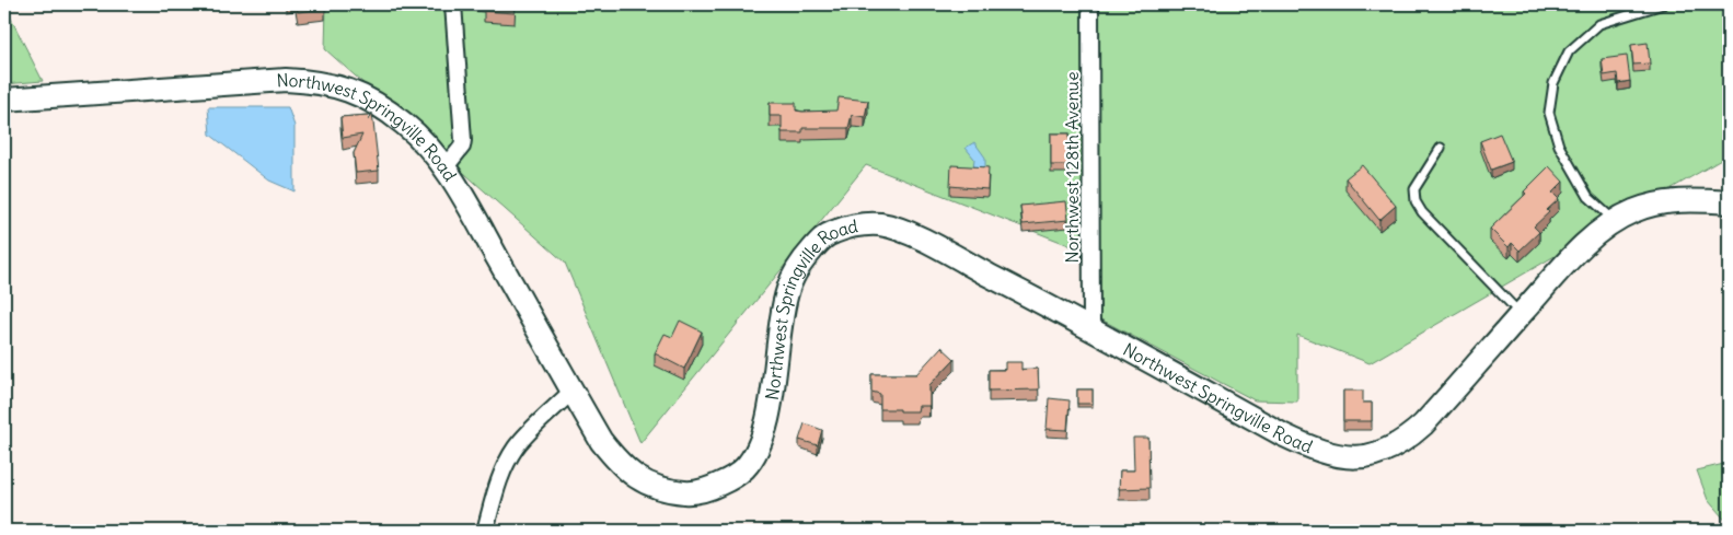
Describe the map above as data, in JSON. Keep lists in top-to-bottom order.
{
  "streets": {
    "street": ["Northwest Springville Road", "Northwest 128th Avenue"]
  },
  "crossings": [
    ["Northwest Springville Road", "Northwest 128th Avenue"]
  ]
}
